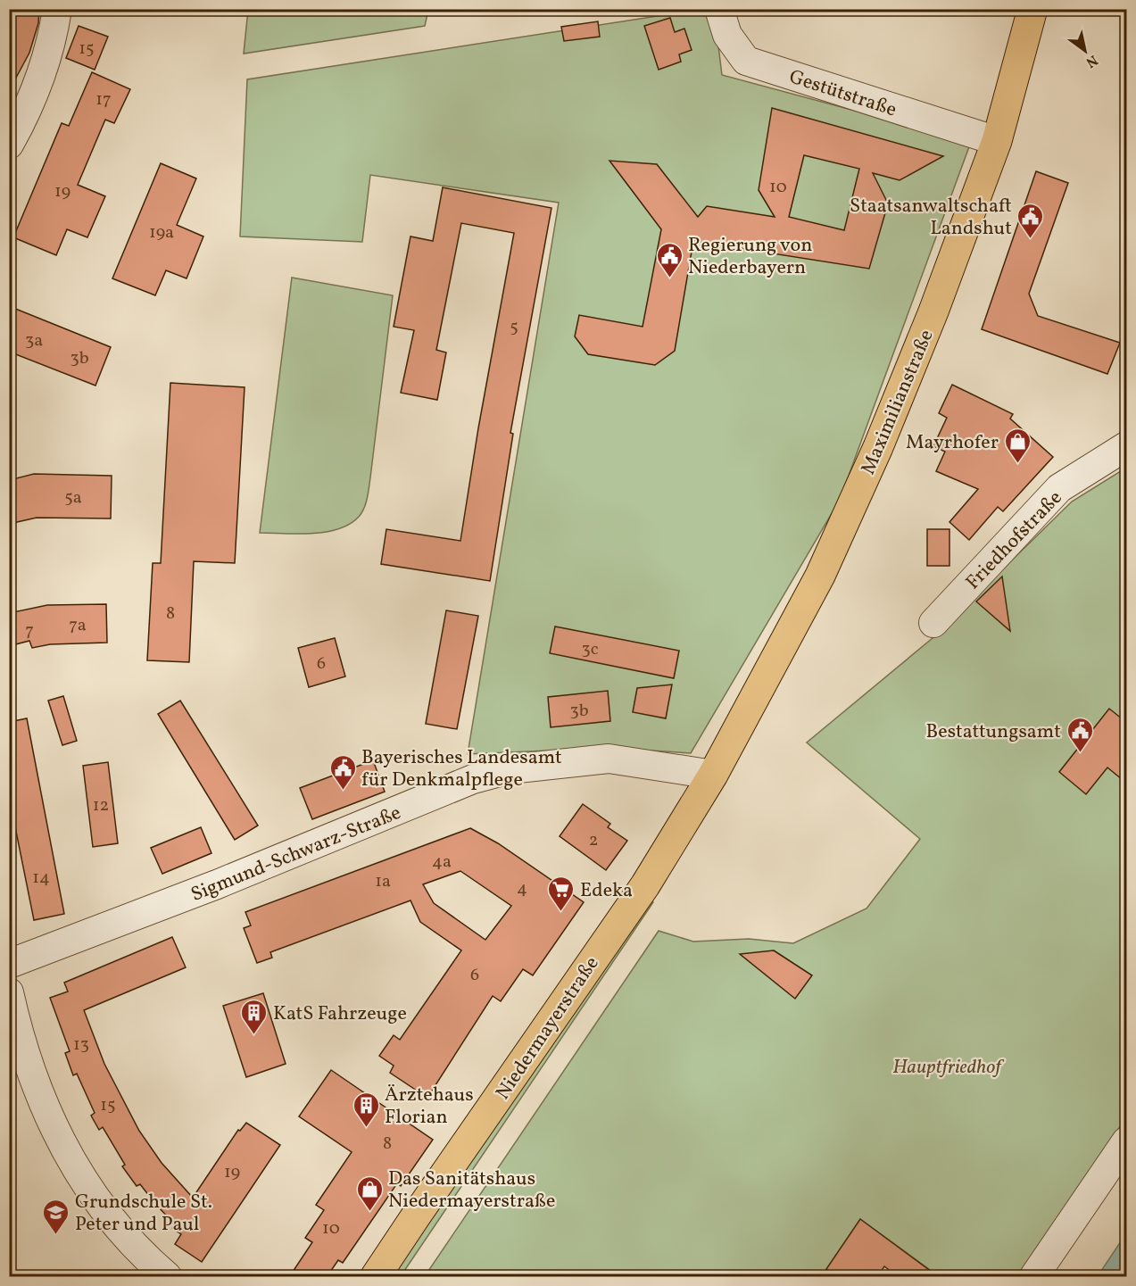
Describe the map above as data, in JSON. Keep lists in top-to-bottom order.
{
  "streets": {
    "main road": ["Maximilianstraße", "Niedermayerstraße"],
    "street": ["Gestütstraße", "Friedhofstraße", "Sigmund-Schwarz-Straße"]
  },
  "crossings": [
    ["Gestütstraße", "Maximilianstraße"],
    ["Maximilianstraße", "Sigmund-Schwarz-Straße"],
    ["Maximilianstraße", "Niedermayerstraße"],
    ["Sigmund-Schwarz-Straße", "Niedermayerstraße"]
  ],
  "parks": ["Hauptfriedhof"],
  "places": {
    "public building": [
      "Staatsanwaltschaft Landshut",
      "Regierung von Niederbayern",
      "Bestattungsamt",
      "Bayerisches Landesamt für Denkmalpflege"
    ],
    "shop": ["Mayrhofer", "Das Sanitätshaus Niedermayerstraße"],
    "supermarket": ["Edeka"],
    "building": ["KatS Fahrzeuge", "Ärztehaus Florian"],
    "school or university": ["Grundschule St. Peter und Paul"]
  },
  "house_numbers": [
    "15",
    "17",
    "10",
    "19",
    "19a",
    "5",
    "3a",
    "3b",
    "5a",
    "8",
    "7a",
    "7",
    "3c",
    "6",
    "3b",
    "12",
    "2",
    "4a",
    "14",
    "1a",
    "4",
    "6",
    "13",
    "15",
    "8",
    "19",
    "10"
  ],
  "north": "bottom right"
}
